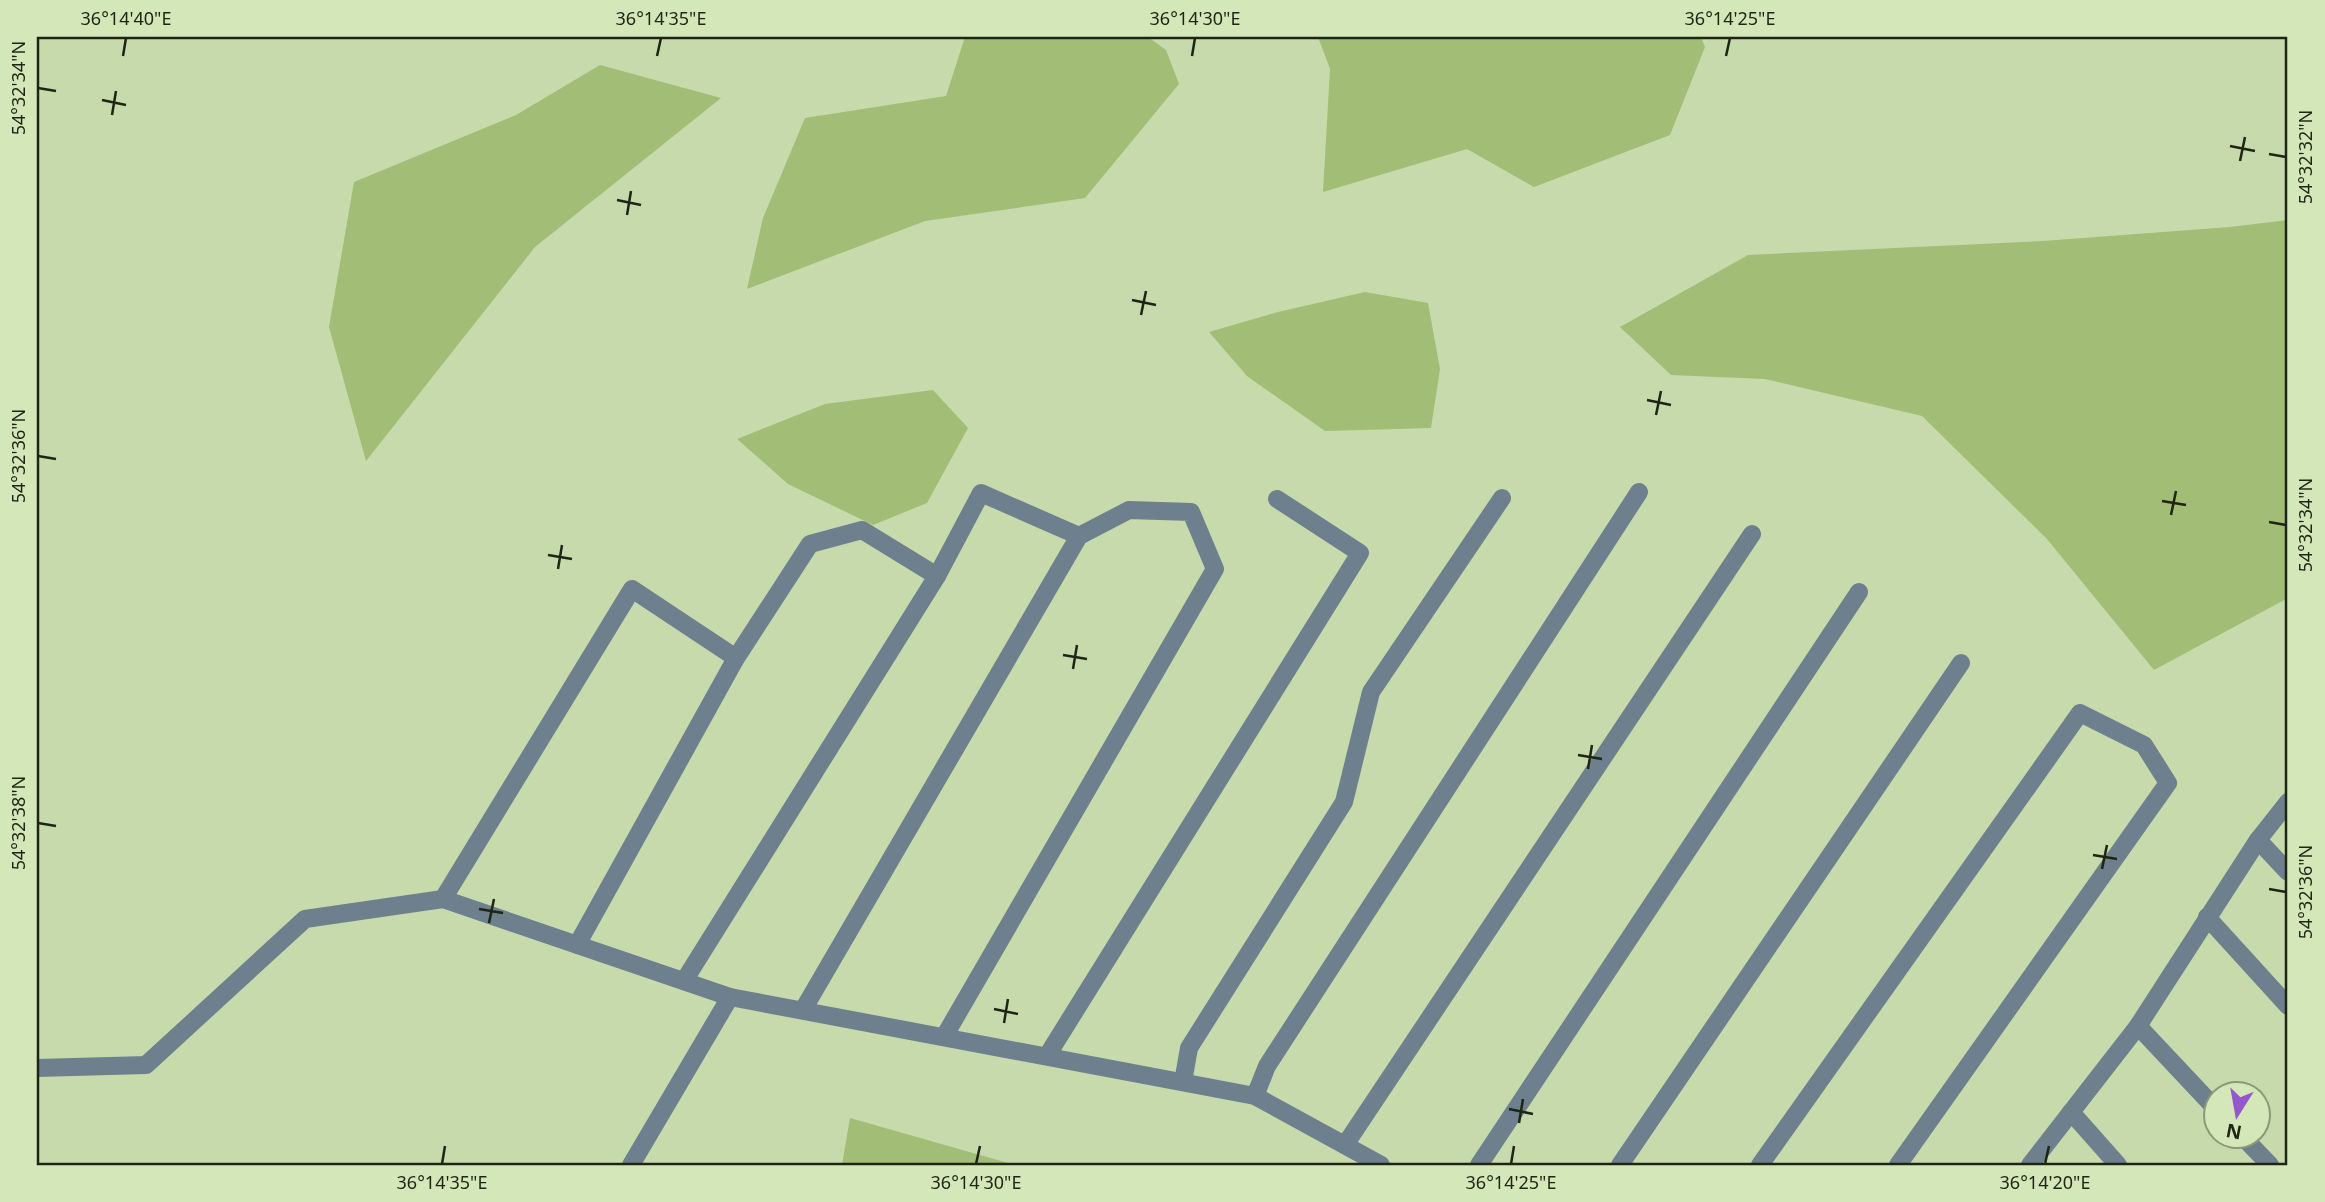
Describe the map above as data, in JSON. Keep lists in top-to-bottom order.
{
  "north": "bottom",
  "coordinates": [
    "36°14'40\"E",
    "36°14'35\"E",
    "36°14'30\"E",
    "36°14'25\"E",
    "54°32'34\"N",
    "54°32'32\"N",
    "54°32'36\"N",
    "54°32'38\"N",
    "36°14'20\"E"
  ]
}
